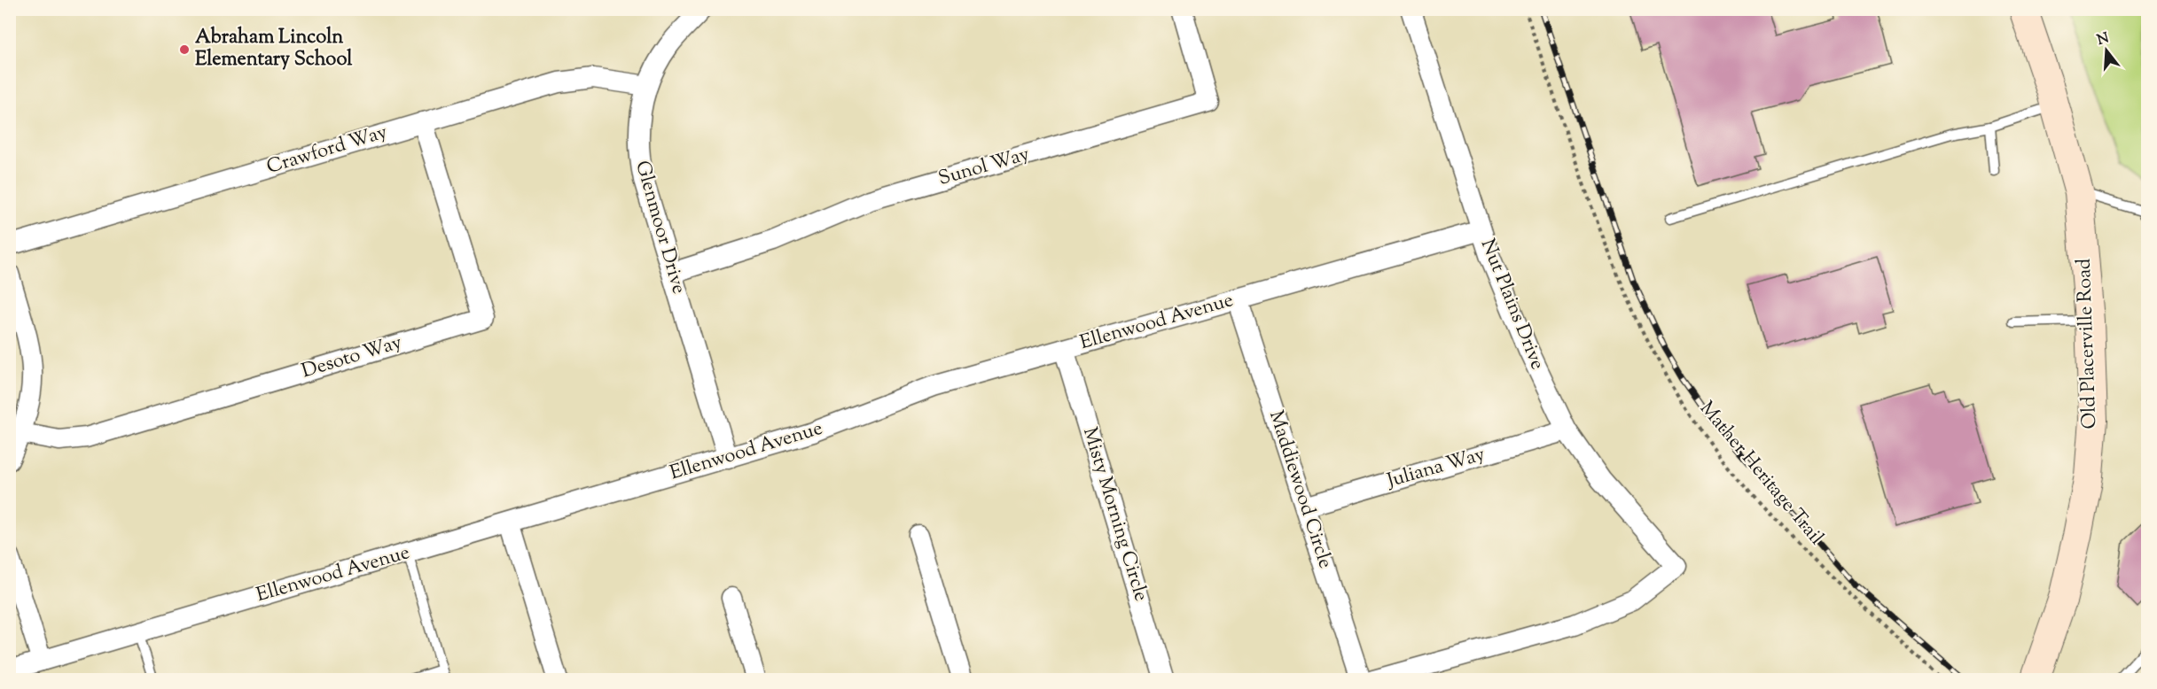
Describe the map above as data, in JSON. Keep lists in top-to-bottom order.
{
  "streets": {
    "street": [
      "Crawford Way",
      "Sunol Way",
      "Glenmoor Drive",
      "Nut Plains Drive",
      "Ellenwood Avenue",
      "Old Placerville Road",
      "Desoto Way",
      "Juliana Way",
      "Maddiewood Circle",
      "Misty Morning Circle"
    ],
    "path": ["Mather Heritage Trail"]
  },
  "crossings": [
    ["Crawford Way", "Glenmoor Drive"],
    ["Crawford Way", "Desoto Way"],
    ["Sunol Way", "Glenmoor Drive"],
    ["Glenmoor Drive", "Ellenwood Avenue"],
    ["Nut Plains Drive", "Ellenwood Avenue"],
    ["Nut Plains Drive", "Juliana Way"],
    ["Ellenwood Avenue", "Maddiewood Circle"],
    ["Ellenwood Avenue", "Misty Morning Circle"],
    ["Juliana Way", "Maddiewood Circle"]
  ],
  "places": ["Abraham Lincoln Elementary School"],
  "north": "top"
}
